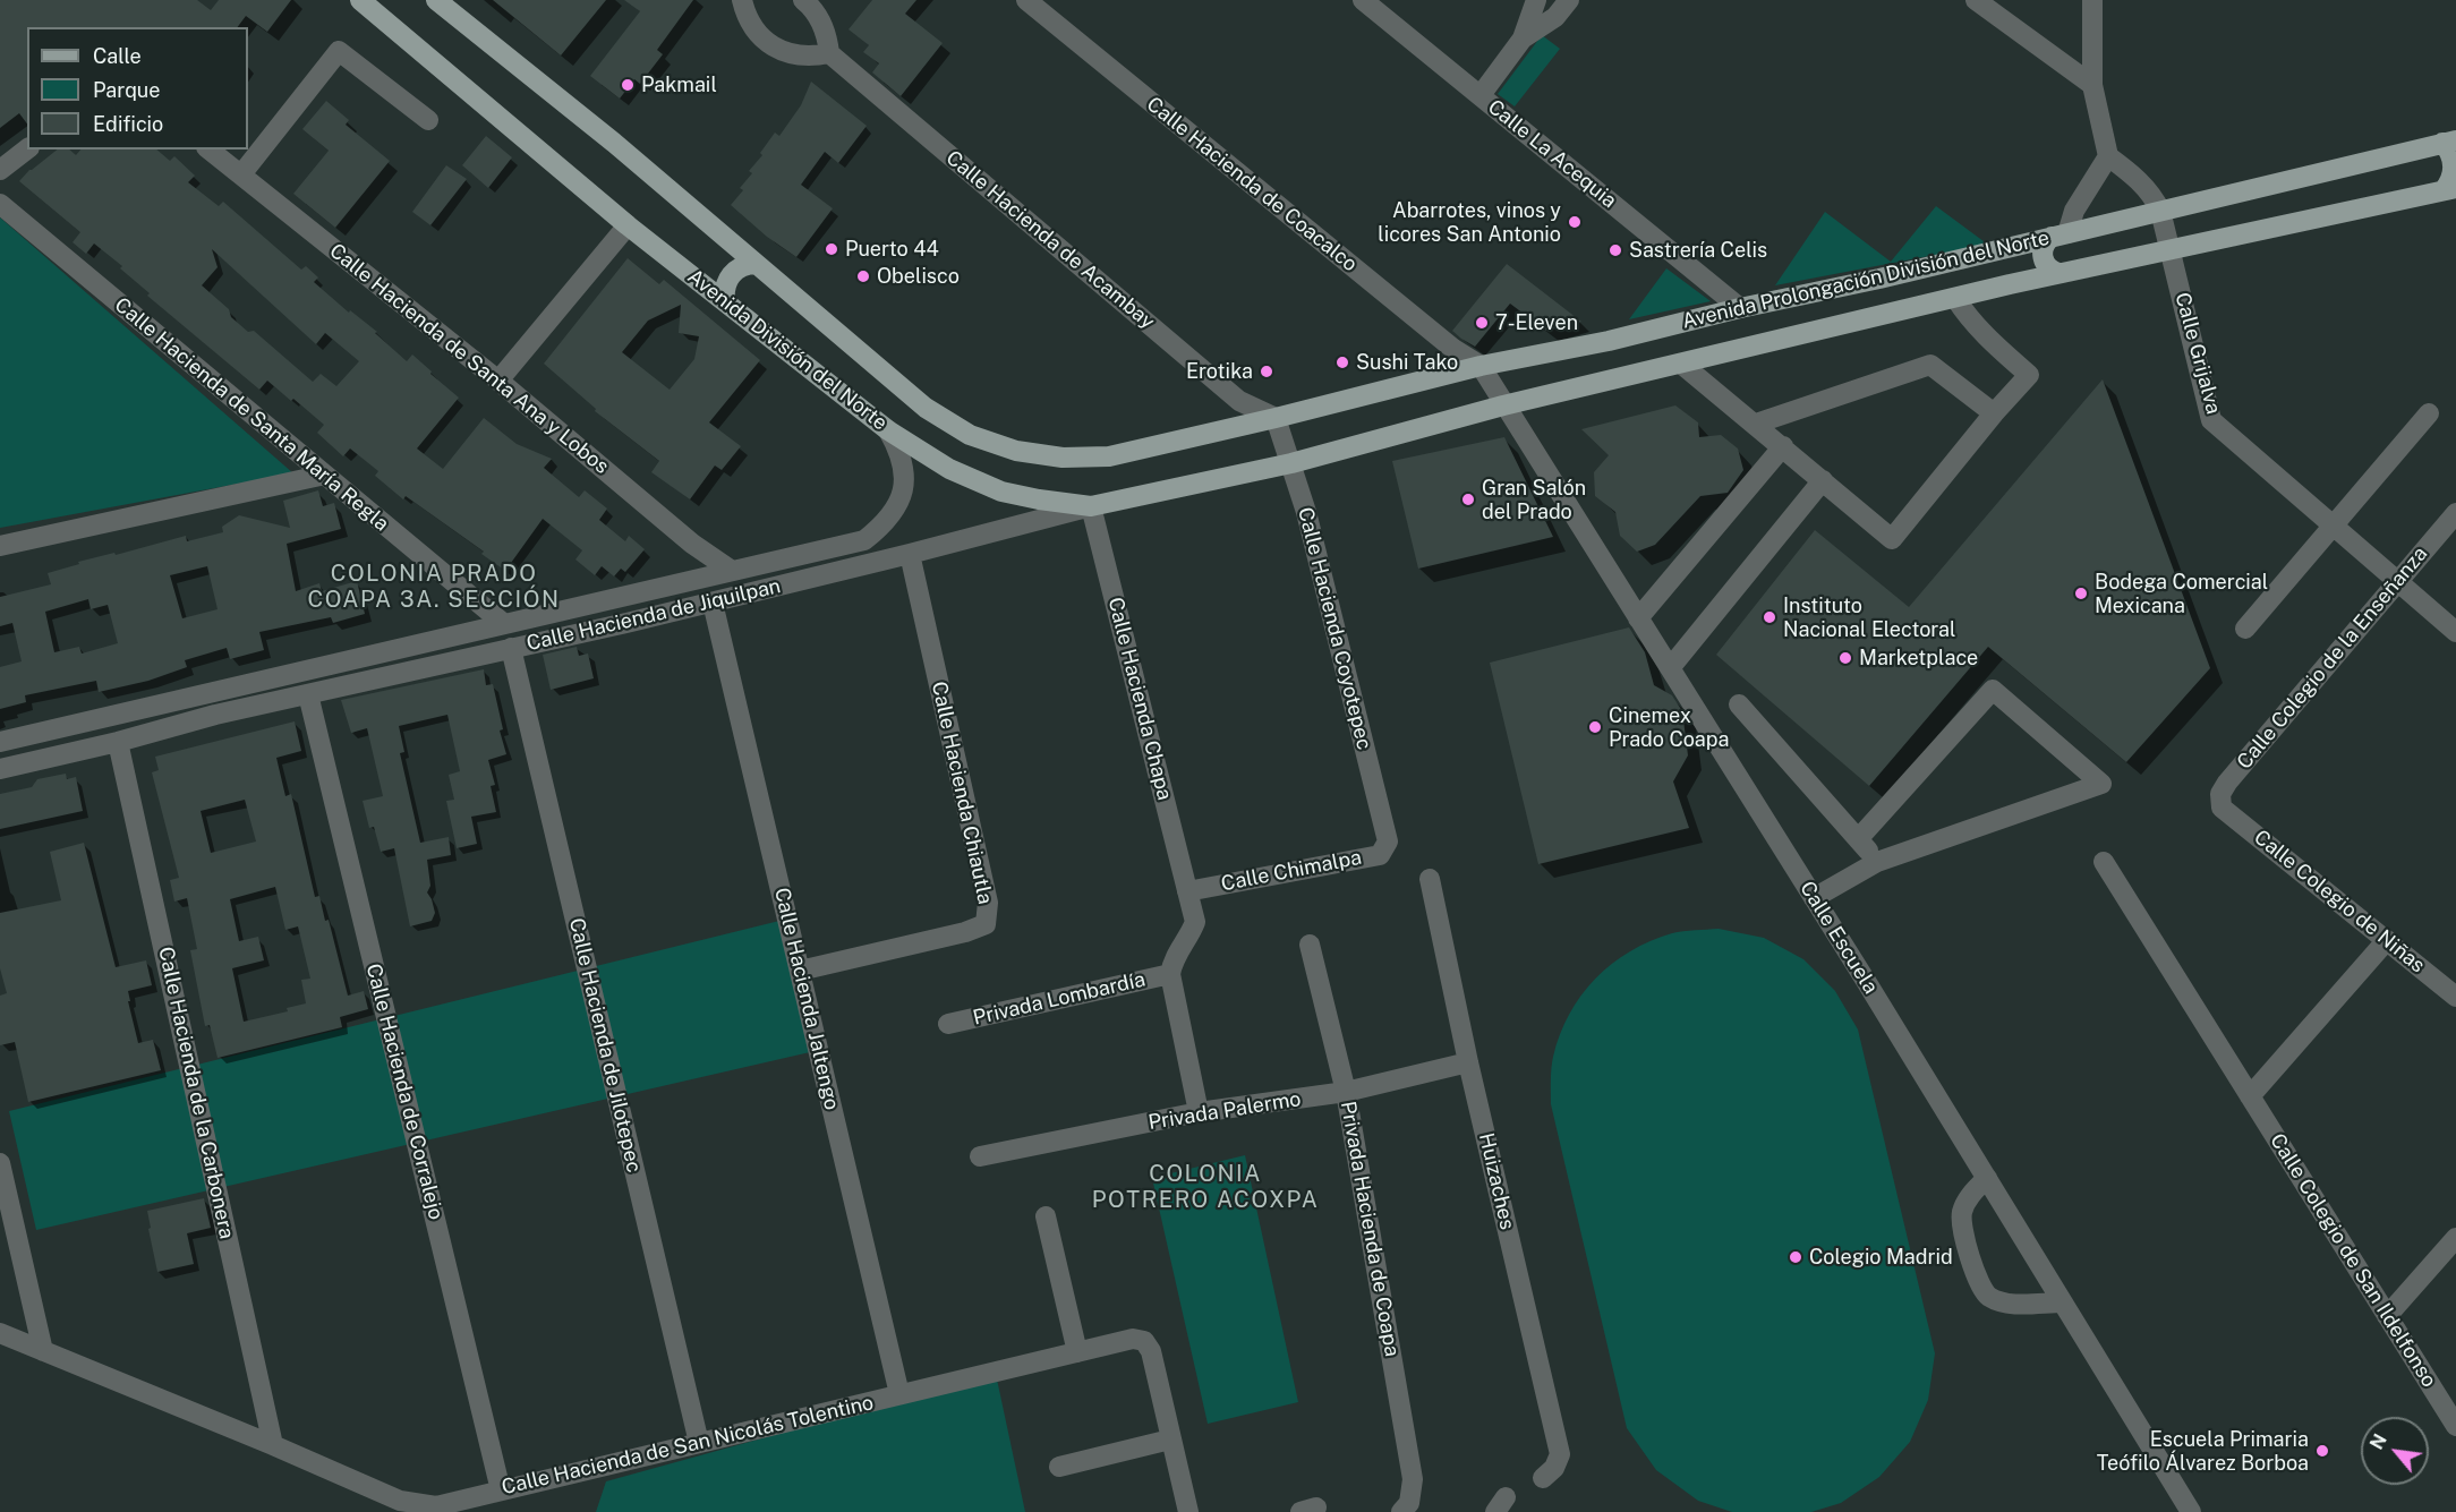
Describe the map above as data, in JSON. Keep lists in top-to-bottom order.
{
  "streets": {
    "main road": ["Avenida Prolongación División del Norte", "Avenida División del Norte"],
    "street": [
      "Calle La Acequia",
      "Calle Hacienda de Coacalco",
      "Calle Hacienda de Acambay",
      "Calle Grijalva",
      "Calle Hacienda de Santa Ana y Lobos",
      "Calle Hacienda de Santa María Regla",
      "Calle Hacienda de Jiquilpan",
      "Calle Hacienda Coyotepec",
      "Calle Colegio de la Enseñanza",
      "Calle Hacienda Chapa",
      "Calle Hacienda Chiautla",
      "Calle Chimalpa",
      "Calle Colegio de Niñas",
      "Calle Escuela",
      "Calle Hacienda Jaltengo",
      "Privada Lombardía",
      "Calle Hacienda de Jilotepec",
      "Calle Hacienda de Corralejo",
      "Calle Hacienda de la Carbonera",
      "Privada Palermo",
      "Huizaches",
      "Privada Hacienda de Coapa",
      "Calle Colegio de San Ildelfonso",
      "Calle Hacienda de San Nicolás Tolentino"
    ]
  },
  "crossings": [
    ["Calle La Acequia", "Avenida Prolongación División del Norte"],
    ["Calle Hacienda de Coacalco", "Avenida Prolongación División del Norte"],
    ["Calle Hacienda de Coacalco", "Calle Escuela"],
    ["Calle Hacienda de Acambay", "Avenida Prolongación División del Norte"],
    ["Calle Hacienda de Acambay", "Avenida División del Norte"],
    ["Calle Hacienda de Acambay", "Calle Hacienda Coyotepec"],
    ["Avenida Prolongación División del Norte", "Avenida División del Norte"],
    ["Avenida Prolongación División del Norte", "Calle Grijalva"],
    ["Avenida Prolongación División del Norte", "Calle Hacienda Coyotepec"],
    ["Avenida Prolongación División del Norte", "Calle Escuela"],
    ["Avenida División del Norte", "Calle Hacienda de Jiquilpan"],
    ["Avenida División del Norte", "Calle Hacienda Coyotepec"],
    ["Avenida División del Norte", "Calle Hacienda Chapa"],
    ["Calle Grijalva", "Calle Colegio de la Enseñanza"],
    ["Calle Hacienda de Santa Ana y Lobos", "Calle Hacienda de Jiquilpan"],
    ["Calle Hacienda de Santa María Regla", "Calle Hacienda de Jiquilpan"],
    ["Calle Hacienda de Jiquilpan", "Calle Hacienda Chapa"],
    ["Calle Hacienda de Jiquilpan", "Calle Hacienda Chiautla"],
    ["Calle Hacienda de Jiquilpan", "Calle Hacienda Jaltengo"],
    ["Calle Hacienda de Jiquilpan", "Calle Hacienda de Jilotepec"],
    ["Calle Hacienda de Jiquilpan", "Calle Hacienda de Corralejo"],
    ["Calle Hacienda de Jiquilpan", "Calle Hacienda de la Carbonera"],
    ["Calle Hacienda Coyotepec", "Calle Chimalpa"],
    ["Calle Colegio de la Enseñanza", "Calle Colegio de Niñas"],
    ["Calle Hacienda Chapa", "Calle Chimalpa"],
    ["Calle Hacienda Chapa", "Privada Lombardía"],
    ["Calle Hacienda Chiautla", "Calle Hacienda Jaltengo"],
    ["Calle Hacienda Jaltengo", "Calle Hacienda de San Nicolás Tolentino"],
    ["Calle Hacienda de Jilotepec", "Calle Hacienda de San Nicolás Tolentino"],
    ["Calle Hacienda de Corralejo", "Calle Hacienda de San Nicolás Tolentino"],
    ["Calle Hacienda de la Carbonera", "Calle Hacienda de San Nicolás Tolentino"],
    ["Privada Palermo", "Huizaches"],
    ["Privada Palermo", "Privada Hacienda de Coapa"]
  ],
  "districts": ["COLONIA PRADO COAPA 3A. SECCIÓN", "COLONIA POTRERO ACOXPA"],
  "places": [
    "Pakmail",
    "Abarrotes, vinos y licores San Antonio",
    "Puerto 44",
    "Sastrería Celis",
    "Obelisco",
    "7-Eleven",
    "Sushi Tako",
    "Erotika",
    "Gran Salón del Prado",
    "Bodega Comercial Mexicana",
    "Instituto Nacional Electoral",
    "Marketplace",
    "Cinemex Prado Coapa",
    "Colegio Madrid",
    "Escuela Primaria Teófilo Álvarez Borboa"
  ],
  "legend": ["Calle", "Parque", "Edificio"],
  "north": "top left"
}
